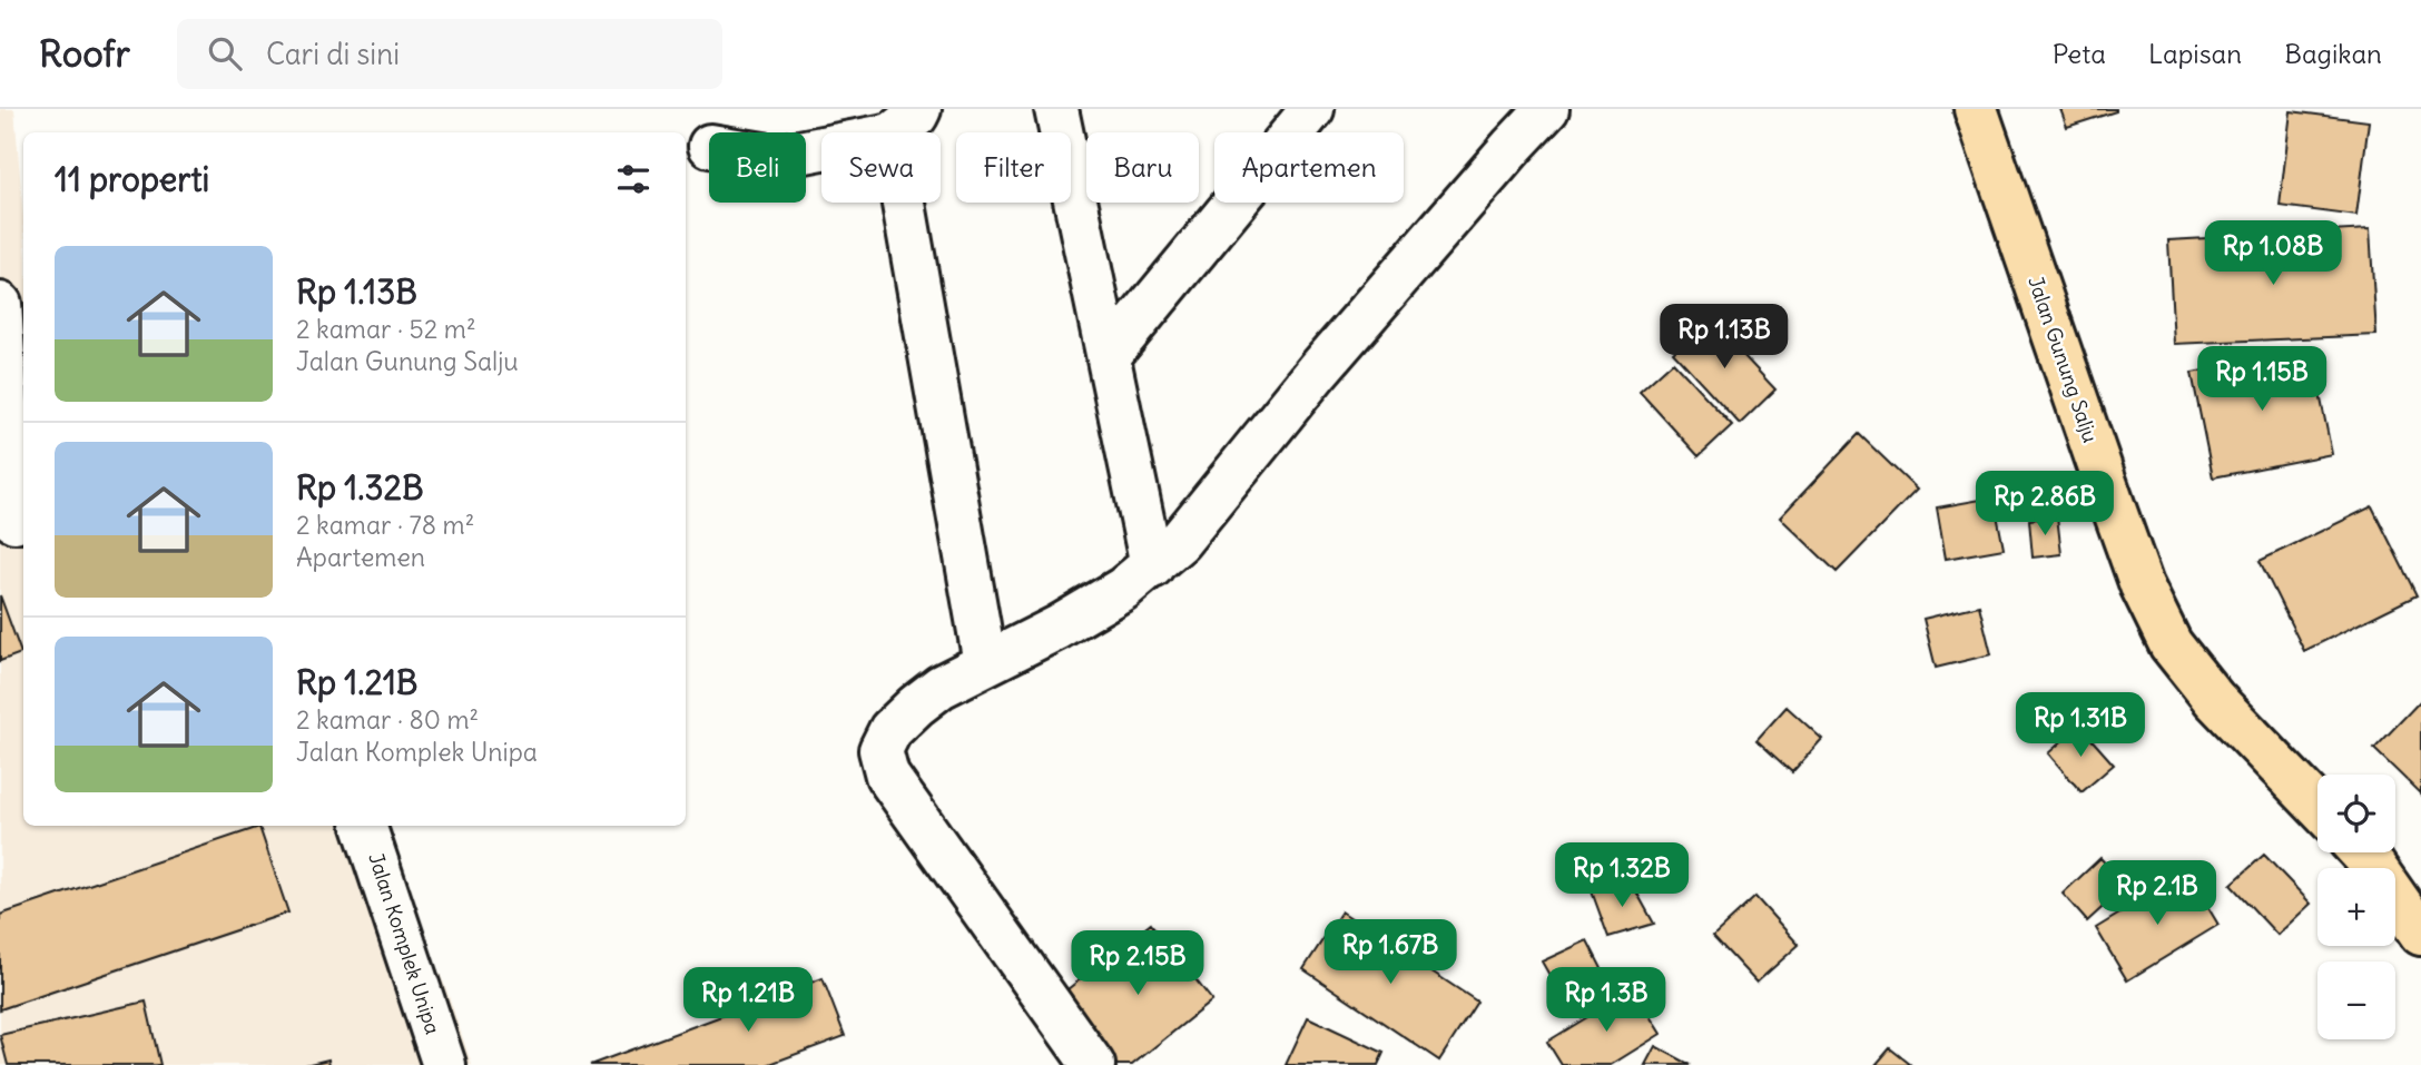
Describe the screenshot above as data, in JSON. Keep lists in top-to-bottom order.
{
  "streets": {
    "main road": ["Jalan Gunung Salju"],
    "street": ["Jalan Komplek Unipa"]
  },
  "page": {
    "header": "Roofr",
    "search": "Cari di sini",
    "nav": ["Peta", "Lapisan", "Bagikan"],
    "chip": [
      "Beli",
      "Sewa",
      "Filter",
      "Baru",
      "Apartemen"
    ],
    "heading": "11 properti",
    "price": [
      "Rp 1.08B",
      "Rp 1.13B",
      "Rp 1.15B",
      "Rp 2.86B",
      "Rp 1.31B",
      "Rp 1.32B",
      "Rp 2.1B",
      "Rp 1.67B",
      "Rp 2.15B",
      "Rp 1.21B",
      "Rp 1.3B"
    ],
    "list": [
      {
        "name": "Rp 1.13B",
        "note": "2 kamar · 52 m² · Jalan Gunung Salju"
      },
      {
        "name": "Rp 1.32B",
        "note": "2 kamar · 78 m² · Apartemen"
      },
      {
        "name": "Rp 1.21B",
        "note": "2 kamar · 80 m² · Jalan Komplek Unipa"
      }
    ],
    "map_buttons": ["+", "−"]
  }
}
